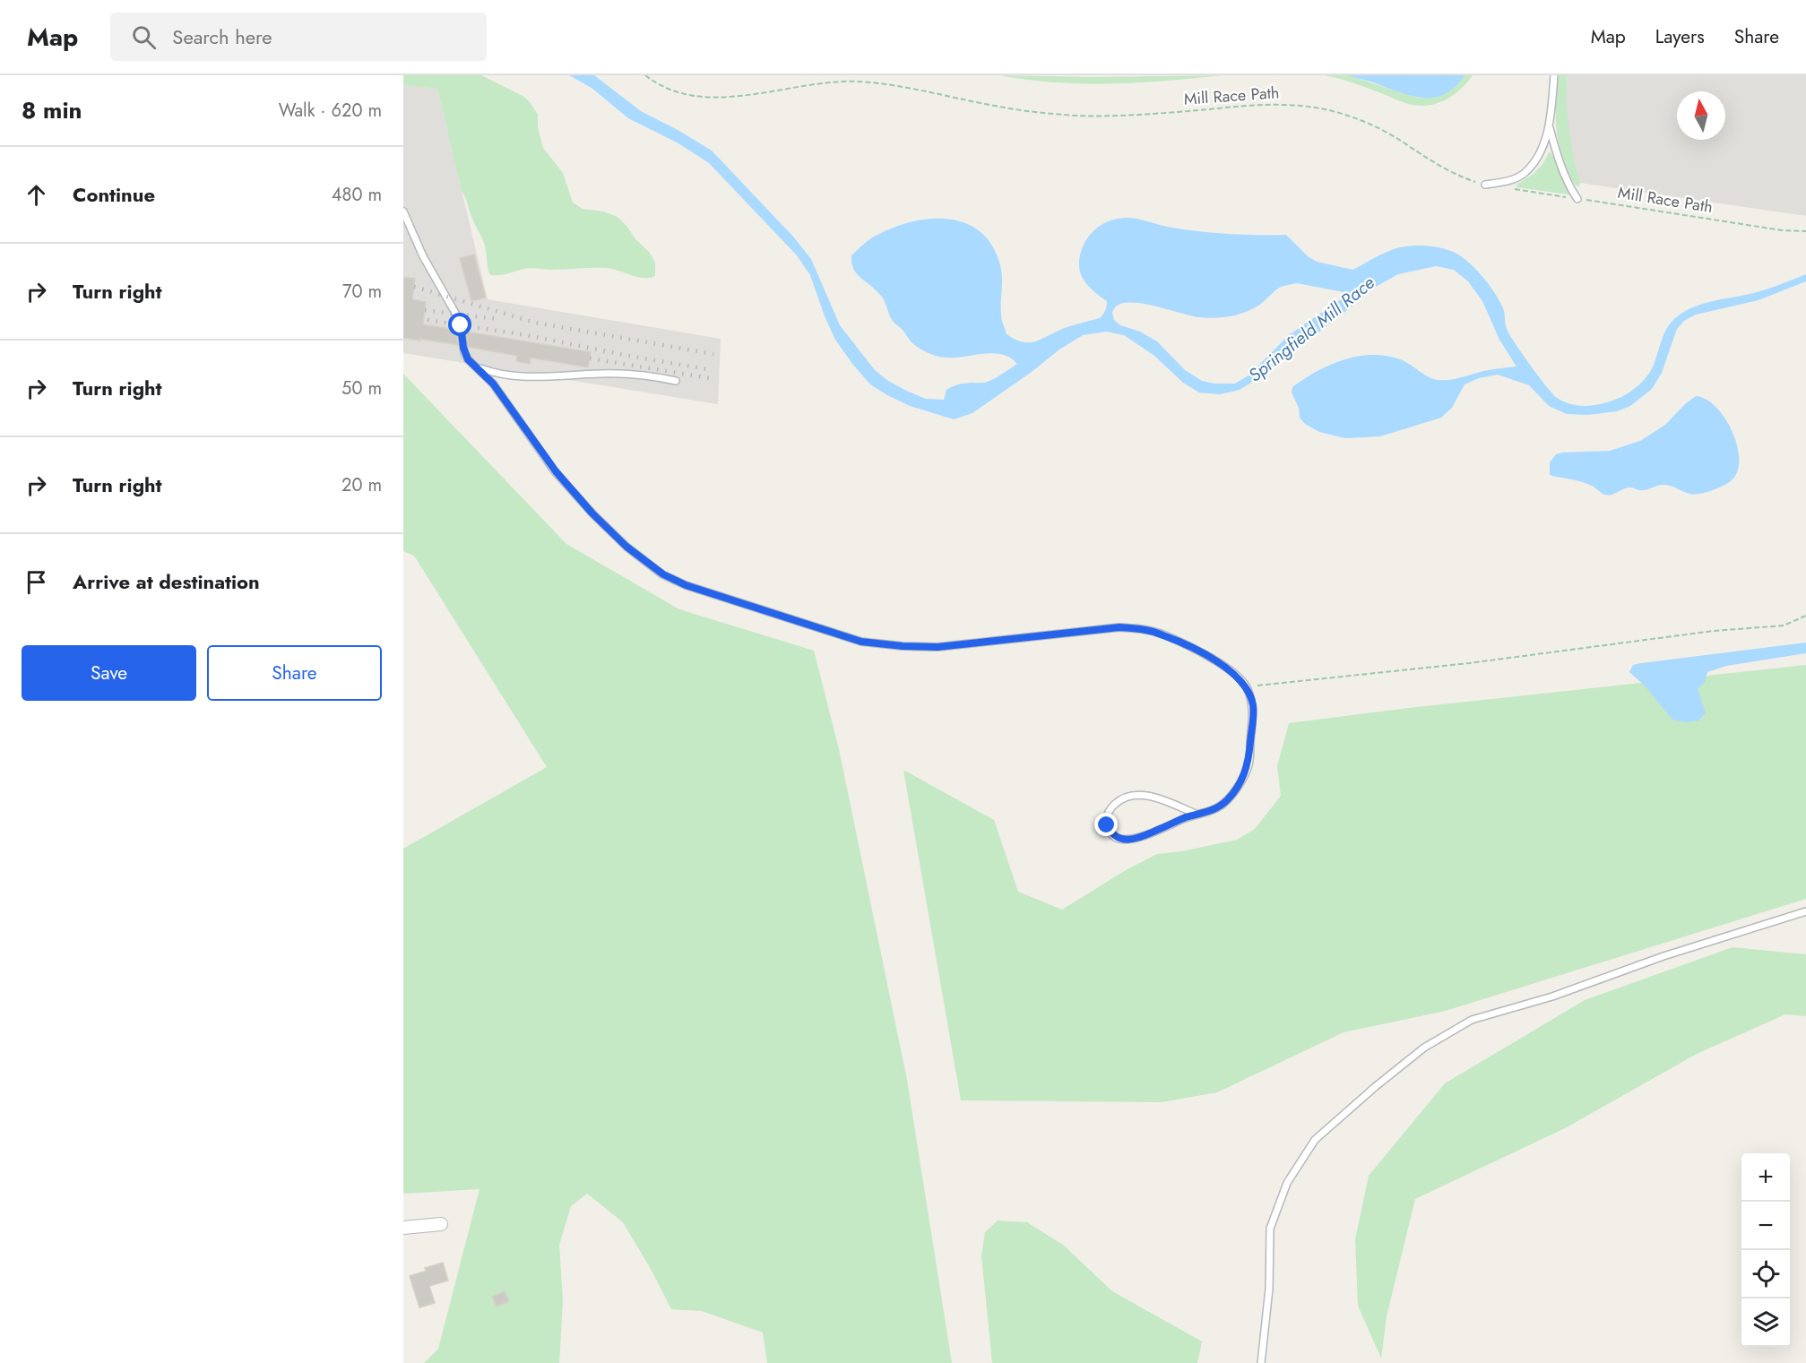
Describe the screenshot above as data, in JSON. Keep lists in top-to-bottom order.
{
  "streets": {
    "path": ["Mill Race Path"]
  },
  "water": ["Springfield Mill Race"],
  "north": "top",
  "page": {
    "header": "Map",
    "search": "Search here",
    "nav": ["Map", "Layers", "Share"],
    "heading": ["8 min", "Walk · 620 m"],
    "list": [
      ["Continue", "480 m"],
      ["Turn right", "70 m"],
      ["Turn right", "50 m"],
      ["Turn right", "20 m"],
      "Arrive at destination"
    ],
    "buttons": ["Save", "Share"],
    "map_buttons": ["+", "−"]
  }
}
